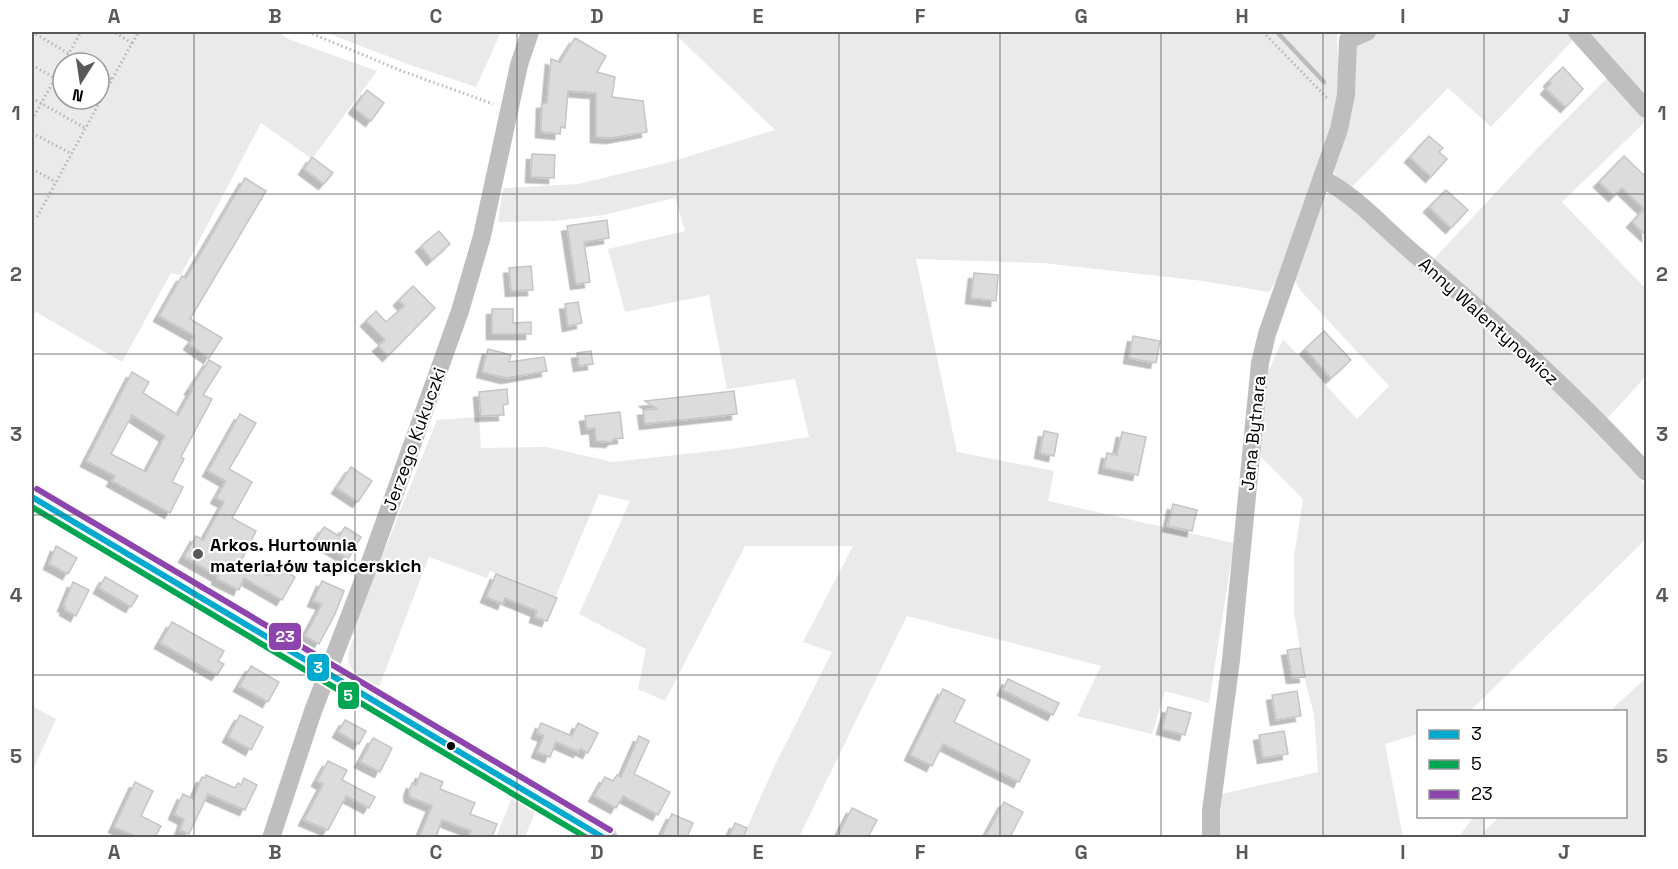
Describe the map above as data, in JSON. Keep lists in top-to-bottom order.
{
  "streets": {
    "street": ["Anny Walentynowicz", "Jana Bytnara", "Jerzego Kukuczki"]
  },
  "crossings": [
    ["Anny Walentynowicz", "Jana Bytnara"]
  ],
  "places": ["Arkos. Hurtownia materiałów tapicerskich"],
  "lines": ["transit line 23", "transit line 3", "transit line 5"],
  "legend": ["3", "5", "23"],
  "north": "bottom",
  "grid": {
    "columns": [
      "A",
      "B",
      "C",
      "D",
      "E",
      "F",
      "G",
      "H",
      "I",
      "J"
    ],
    "rows": [
      "1",
      "2",
      "3",
      "4",
      "5"
    ]
  }
}
